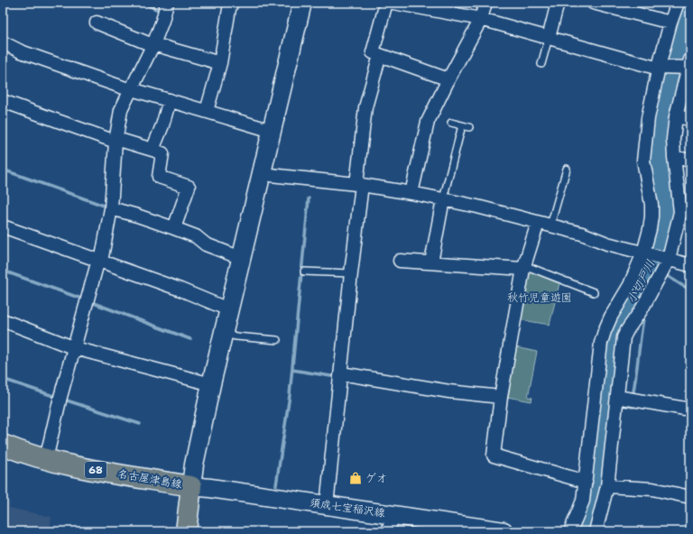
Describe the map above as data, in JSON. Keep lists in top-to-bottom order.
{
  "streets": {
    "main road": ["68", "名古屋津島線"],
    "street": ["須成七宝稲沢線"]
  },
  "crossings": [
    ["名古屋津島線", "須成七宝稲沢線"]
  ],
  "water": ["小切戸川"],
  "parks": ["秋竹児童遊園"],
  "places": {
    "shop": ["ゲオ"]
  }
}
